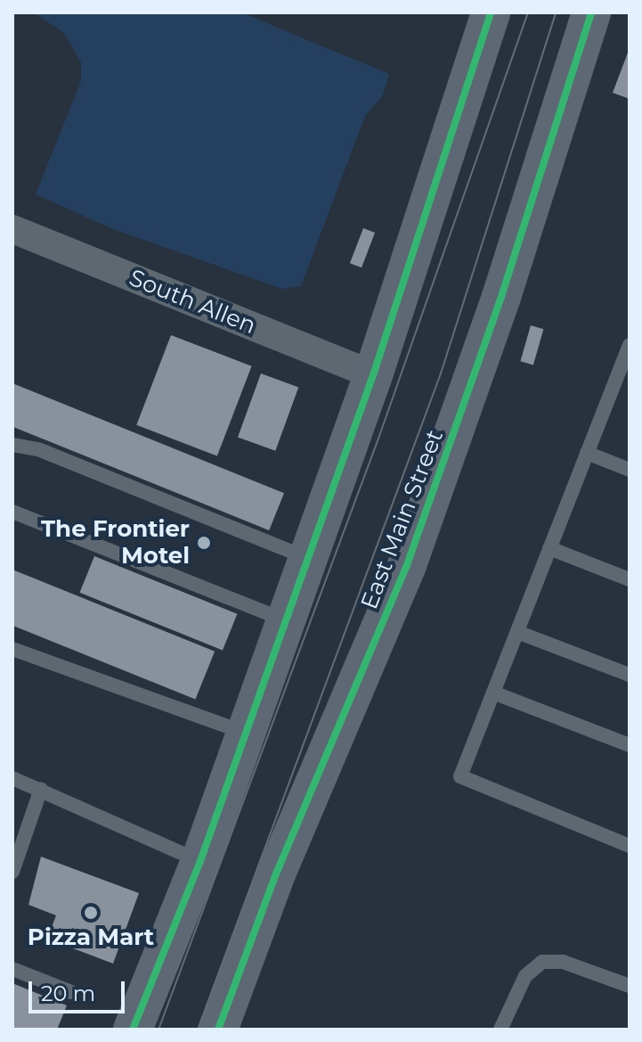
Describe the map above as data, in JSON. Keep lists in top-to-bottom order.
{
  "streets": {
    "main road": ["East Main Street"],
    "street": ["South Allen"]
  },
  "places": ["The Frontier Motel", "Pizza Mart"],
  "scale_bar": "20 m"
}
